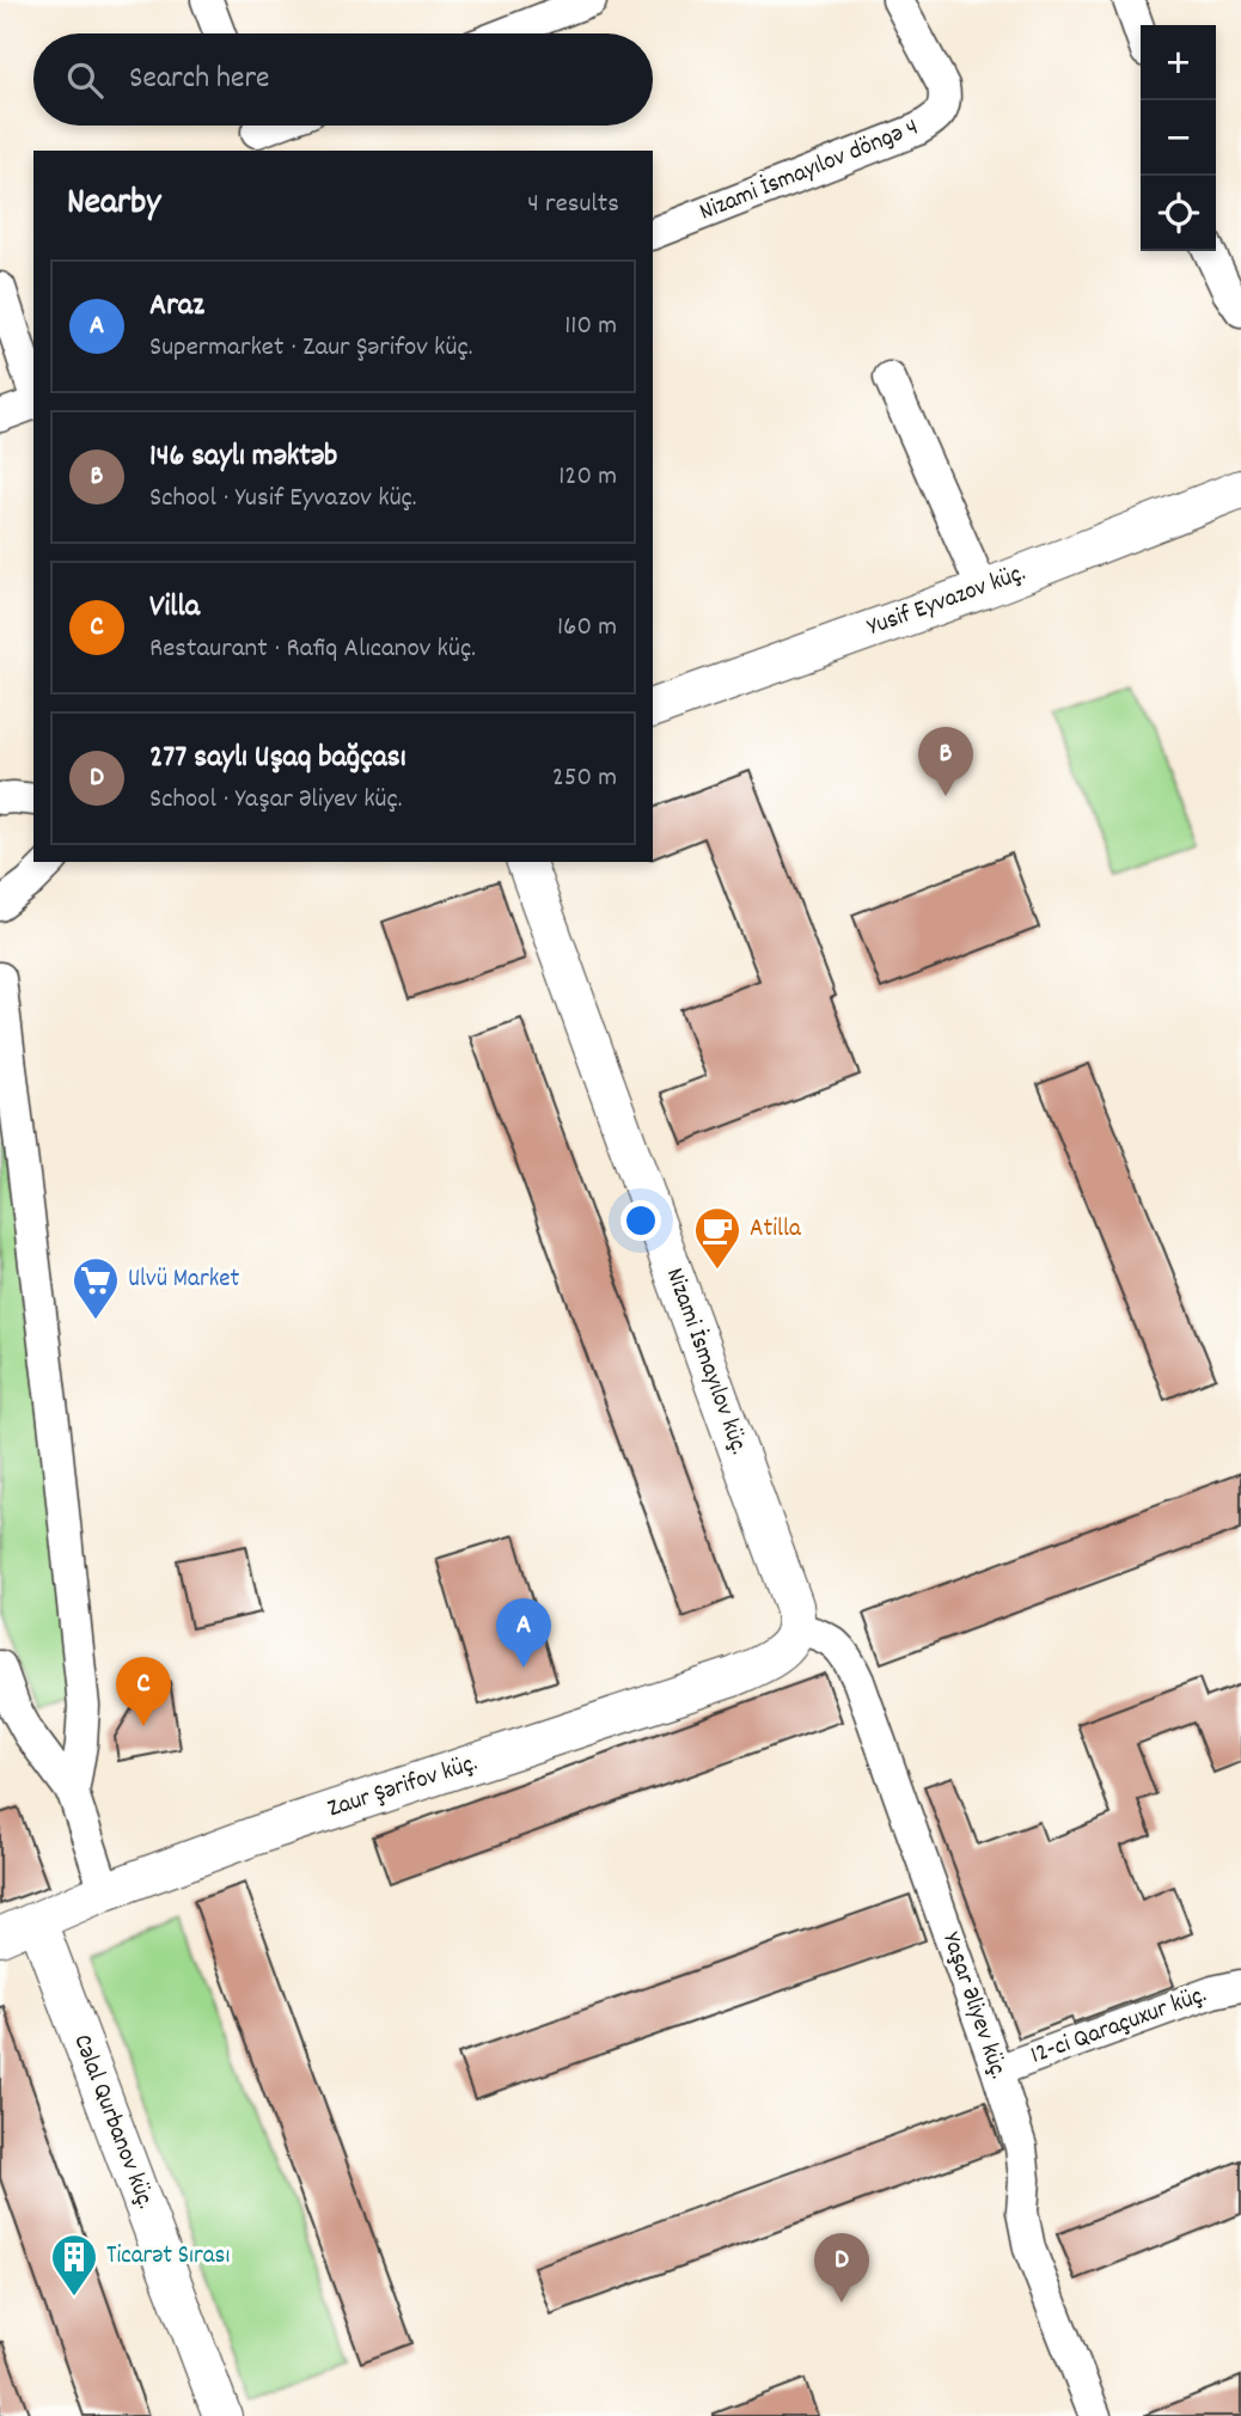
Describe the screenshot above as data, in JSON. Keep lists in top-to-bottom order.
{
  "streets": {
    "street": [
      "Nizami İsmayılov döngə 4",
      "Yusif Eyvazov küç.",
      "Nizami İsmayılov küç.",
      "Zaur Şərifov küç.",
      "Yaşar Əliyev küç.",
      "12-ci Qaraçuxur küç.",
      "Cəlal Qurbanov küç."
    ]
  },
  "crossings": [
    ["Nizami İsmayılov küç.", "Zaur Şərifov küç."],
    ["Nizami İsmayılov küç.", "Yaşar Əliyev küç."],
    ["Zaur Şərifov küç.", "Yaşar Əliyev küç."],
    ["Zaur Şərifov küç.", "Cəlal Qurbanov küç."],
    ["Yaşar Əliyev küç.", "12-ci Qaraçuxur küç."]
  ],
  "places": {
    "cafe": ["Atilla"],
    "supermarket": ["Ulvü Market"],
    "building": ["Ticarət Sırası"]
  },
  "page": {
    "map_buttons": ["+", "−"],
    "search": "Search here",
    "heading": ["Nearby", "4 results"],
    "list": [
      {
        "mark": "A",
        "name": "Araz",
        "note": "Supermarket · Zaur Şərifov küç.",
        "value": "110 m"
      },
      {
        "mark": "B",
        "name": "146 saylı məktəb",
        "note": "School · Yusif Eyvazov küç.",
        "value": "120 m"
      },
      {
        "mark": "C",
        "name": "Villa",
        "note": "Restaurant · Rafiq Alıcanov küç.",
        "value": "160 m"
      },
      {
        "mark": "D",
        "name": "277 saylı Uşaq bağçası",
        "note": "School · Yaşar Əliyev küç.",
        "value": "250 m"
      }
    ],
    "pins": [
      "B",
      "A",
      "C",
      "D"
    ]
  }
}
